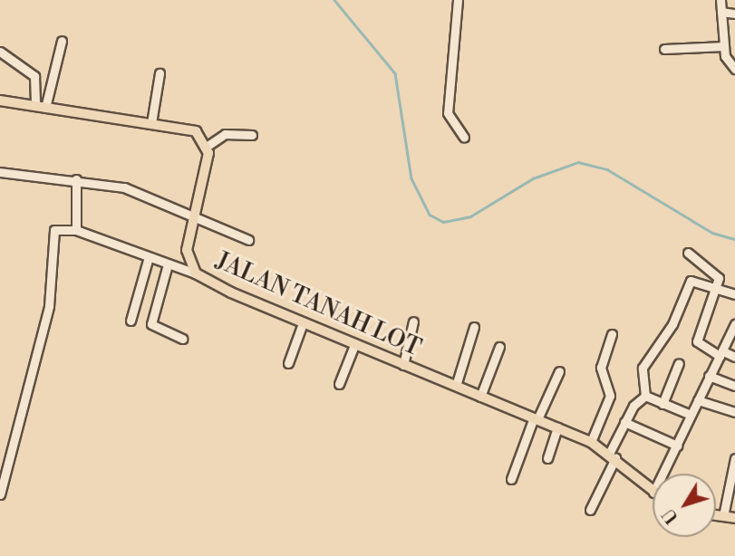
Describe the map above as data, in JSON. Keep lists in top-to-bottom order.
{
  "streets": {
    "main road": ["JALAN TANAH LOT"]
  },
  "north": "bottom left"
}
